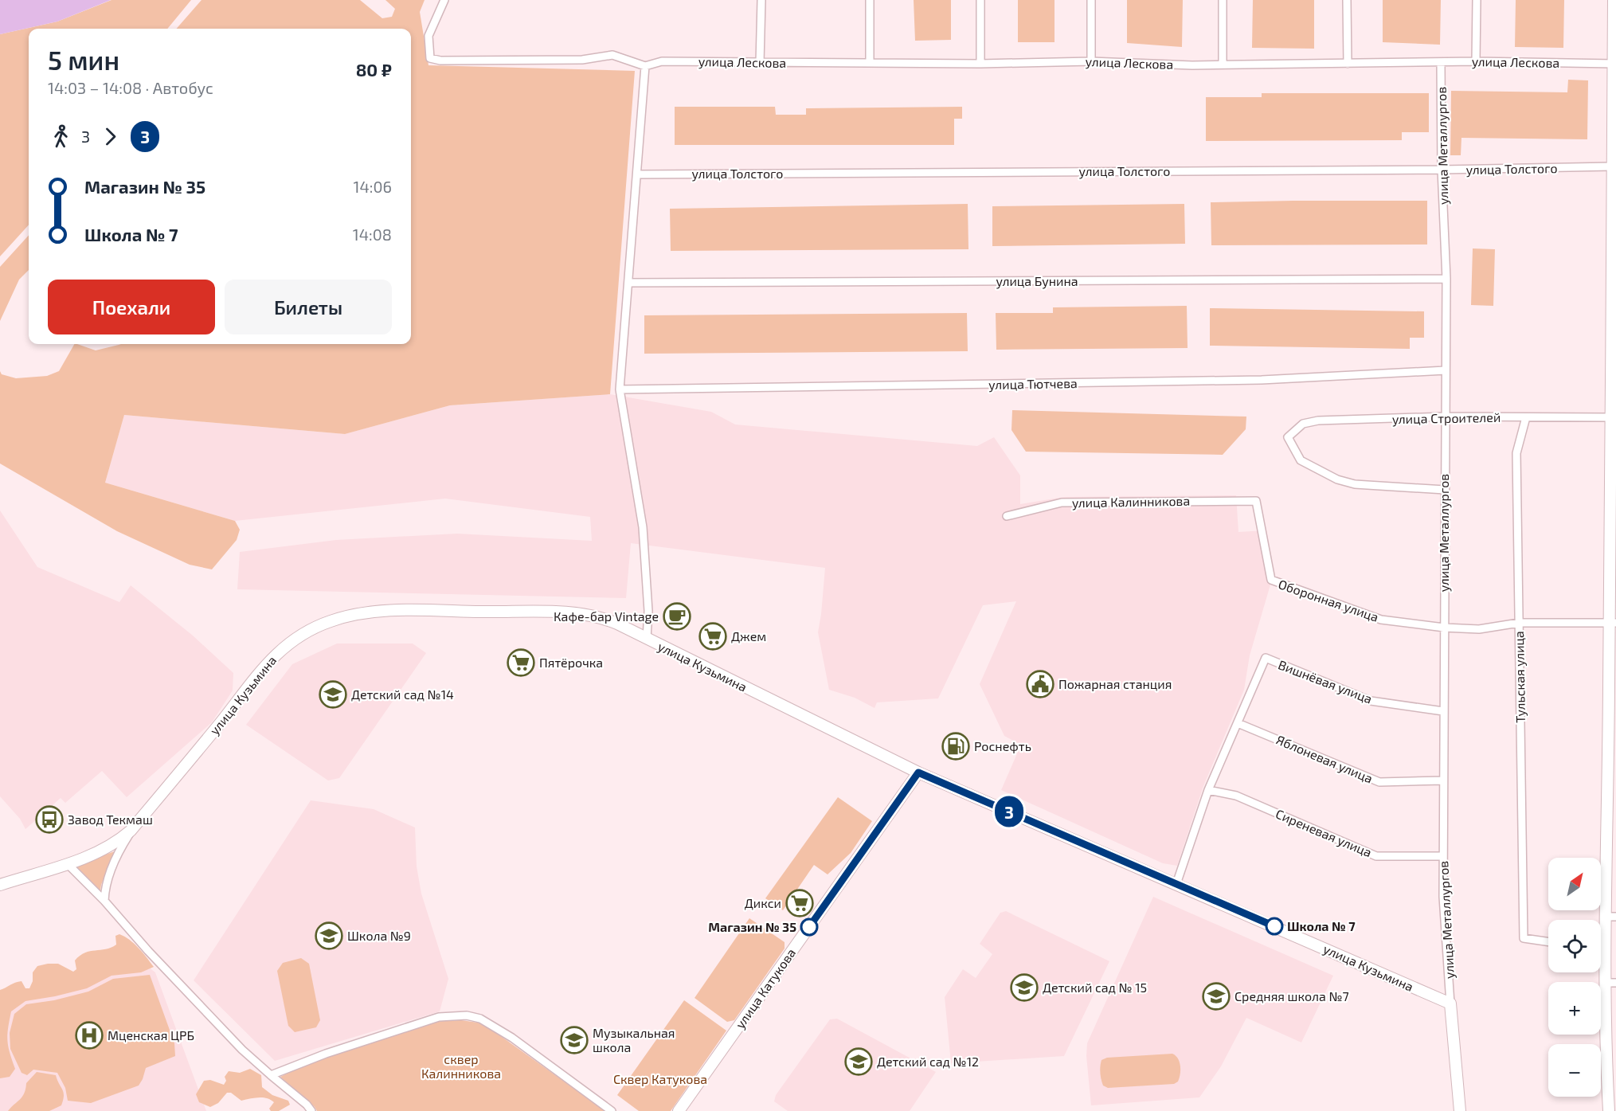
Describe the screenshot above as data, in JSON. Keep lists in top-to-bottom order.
{
  "streets": {
    "main road": ["улица Кузьмина", "улица Катукова"],
    "street": [
      "улица Лескова",
      "улица Металлургов",
      "улица Толстого",
      "улица Бунина",
      "улица Тютчева",
      "улица Строителей",
      "улица Калинникова",
      "Оборонная улица",
      "Тульская улица",
      "Вишнёвая улица",
      "Яблоневая улица",
      "Сиреневая улица"
    ]
  },
  "crossings": [
    ["улица Лескова", "улица Металлургов"],
    ["улица Металлургов", "улица Толстого"],
    ["улица Металлургов", "улица Бунина"],
    ["улица Металлургов", "улица Тютчева"],
    ["улица Металлургов", "улица Строителей"],
    ["улица Металлургов", "Оборонная улица"],
    ["улица Металлургов", "улица Кузьмина"],
    ["улица Металлургов", "Вишнёвая улица"],
    ["улица Металлургов", "Яблоневая улица"],
    ["улица Металлургов", "Сиреневая улица"],
    ["улица Строителей", "Тульская улица"],
    ["улица Калинникова", "Оборонная улица"],
    ["Оборонная улица", "Тульская улица"],
    ["улица Кузьмина", "улица Катукова"],
    ["Вишнёвая улица", "Яблоневая улица"]
  ],
  "parks": ["сквер Калинникова", "Сквер Катукова"],
  "places": {
    "cafe": ["Кафе-бар Vintage"],
    "supermarket": ["Джем", "Пятёрочка", "Дикси"],
    "public building": ["Пожарная станция"],
    "school or university": [
      "Детский сад №14",
      "Школа №9",
      "Детский сад № 15",
      "Средняя школа №7",
      "Музыкальная школа",
      "Детский сад №12"
    ],
    "fuel station": ["Роснефть"],
    "bus stop": ["Завод Текмаш"],
    "other": ["Школа № 7", "Магазин № 35"],
    "hospital": ["Мценская ЦРБ"]
  },
  "lines": ["bus line 3"],
  "north": "top right",
  "page": {
    "on_map": "3",
    "heading": ["5 мин", "14:03 – 14:08 · Автобус", "80 ₽"],
    "legs": ["3", "3"],
    "list": [
      {
        "name": "Магазин № 35",
        "value": "14:06"
      },
      {
        "name": "Школа № 7",
        "value": "14:08"
      }
    ],
    "buttons": ["Поехали", "Билеты"],
    "map_buttons": ["+", "−"]
  }
}
